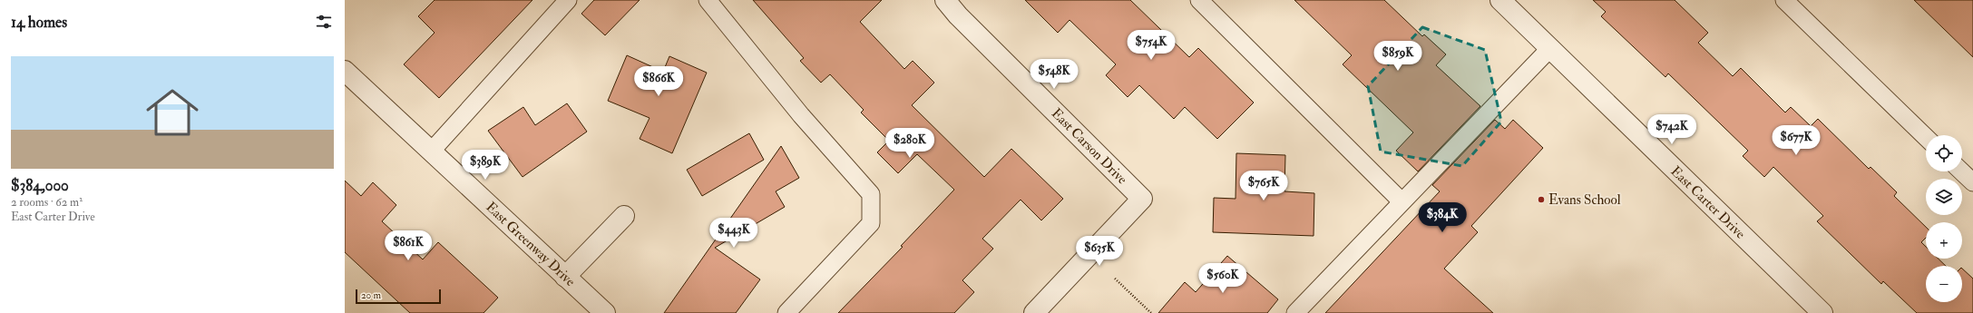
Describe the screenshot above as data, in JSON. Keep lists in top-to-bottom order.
{
  "streets": {
    "street": ["East Carson Drive", "East Carter Drive", "East Greenway Drive"]
  },
  "places": ["Evans School"],
  "scale_bar": "20 m",
  "page": {
    "heading": "14 homes",
    "price": [
      "$754K",
      "$859K",
      "$548K",
      "$866K",
      "$742K",
      "$677K",
      "$280K",
      "$389K",
      "$765K",
      "$384K",
      "$443K",
      "$861K",
      "$635K",
      "$560K"
    ],
    "list": [
      {
        "name": "$384,000",
        "note": "2 rooms · 62 m² · East Carter Drive"
      }
    ],
    "map_buttons": ["+", "−"],
    "scale": "20 m"
  }
}
